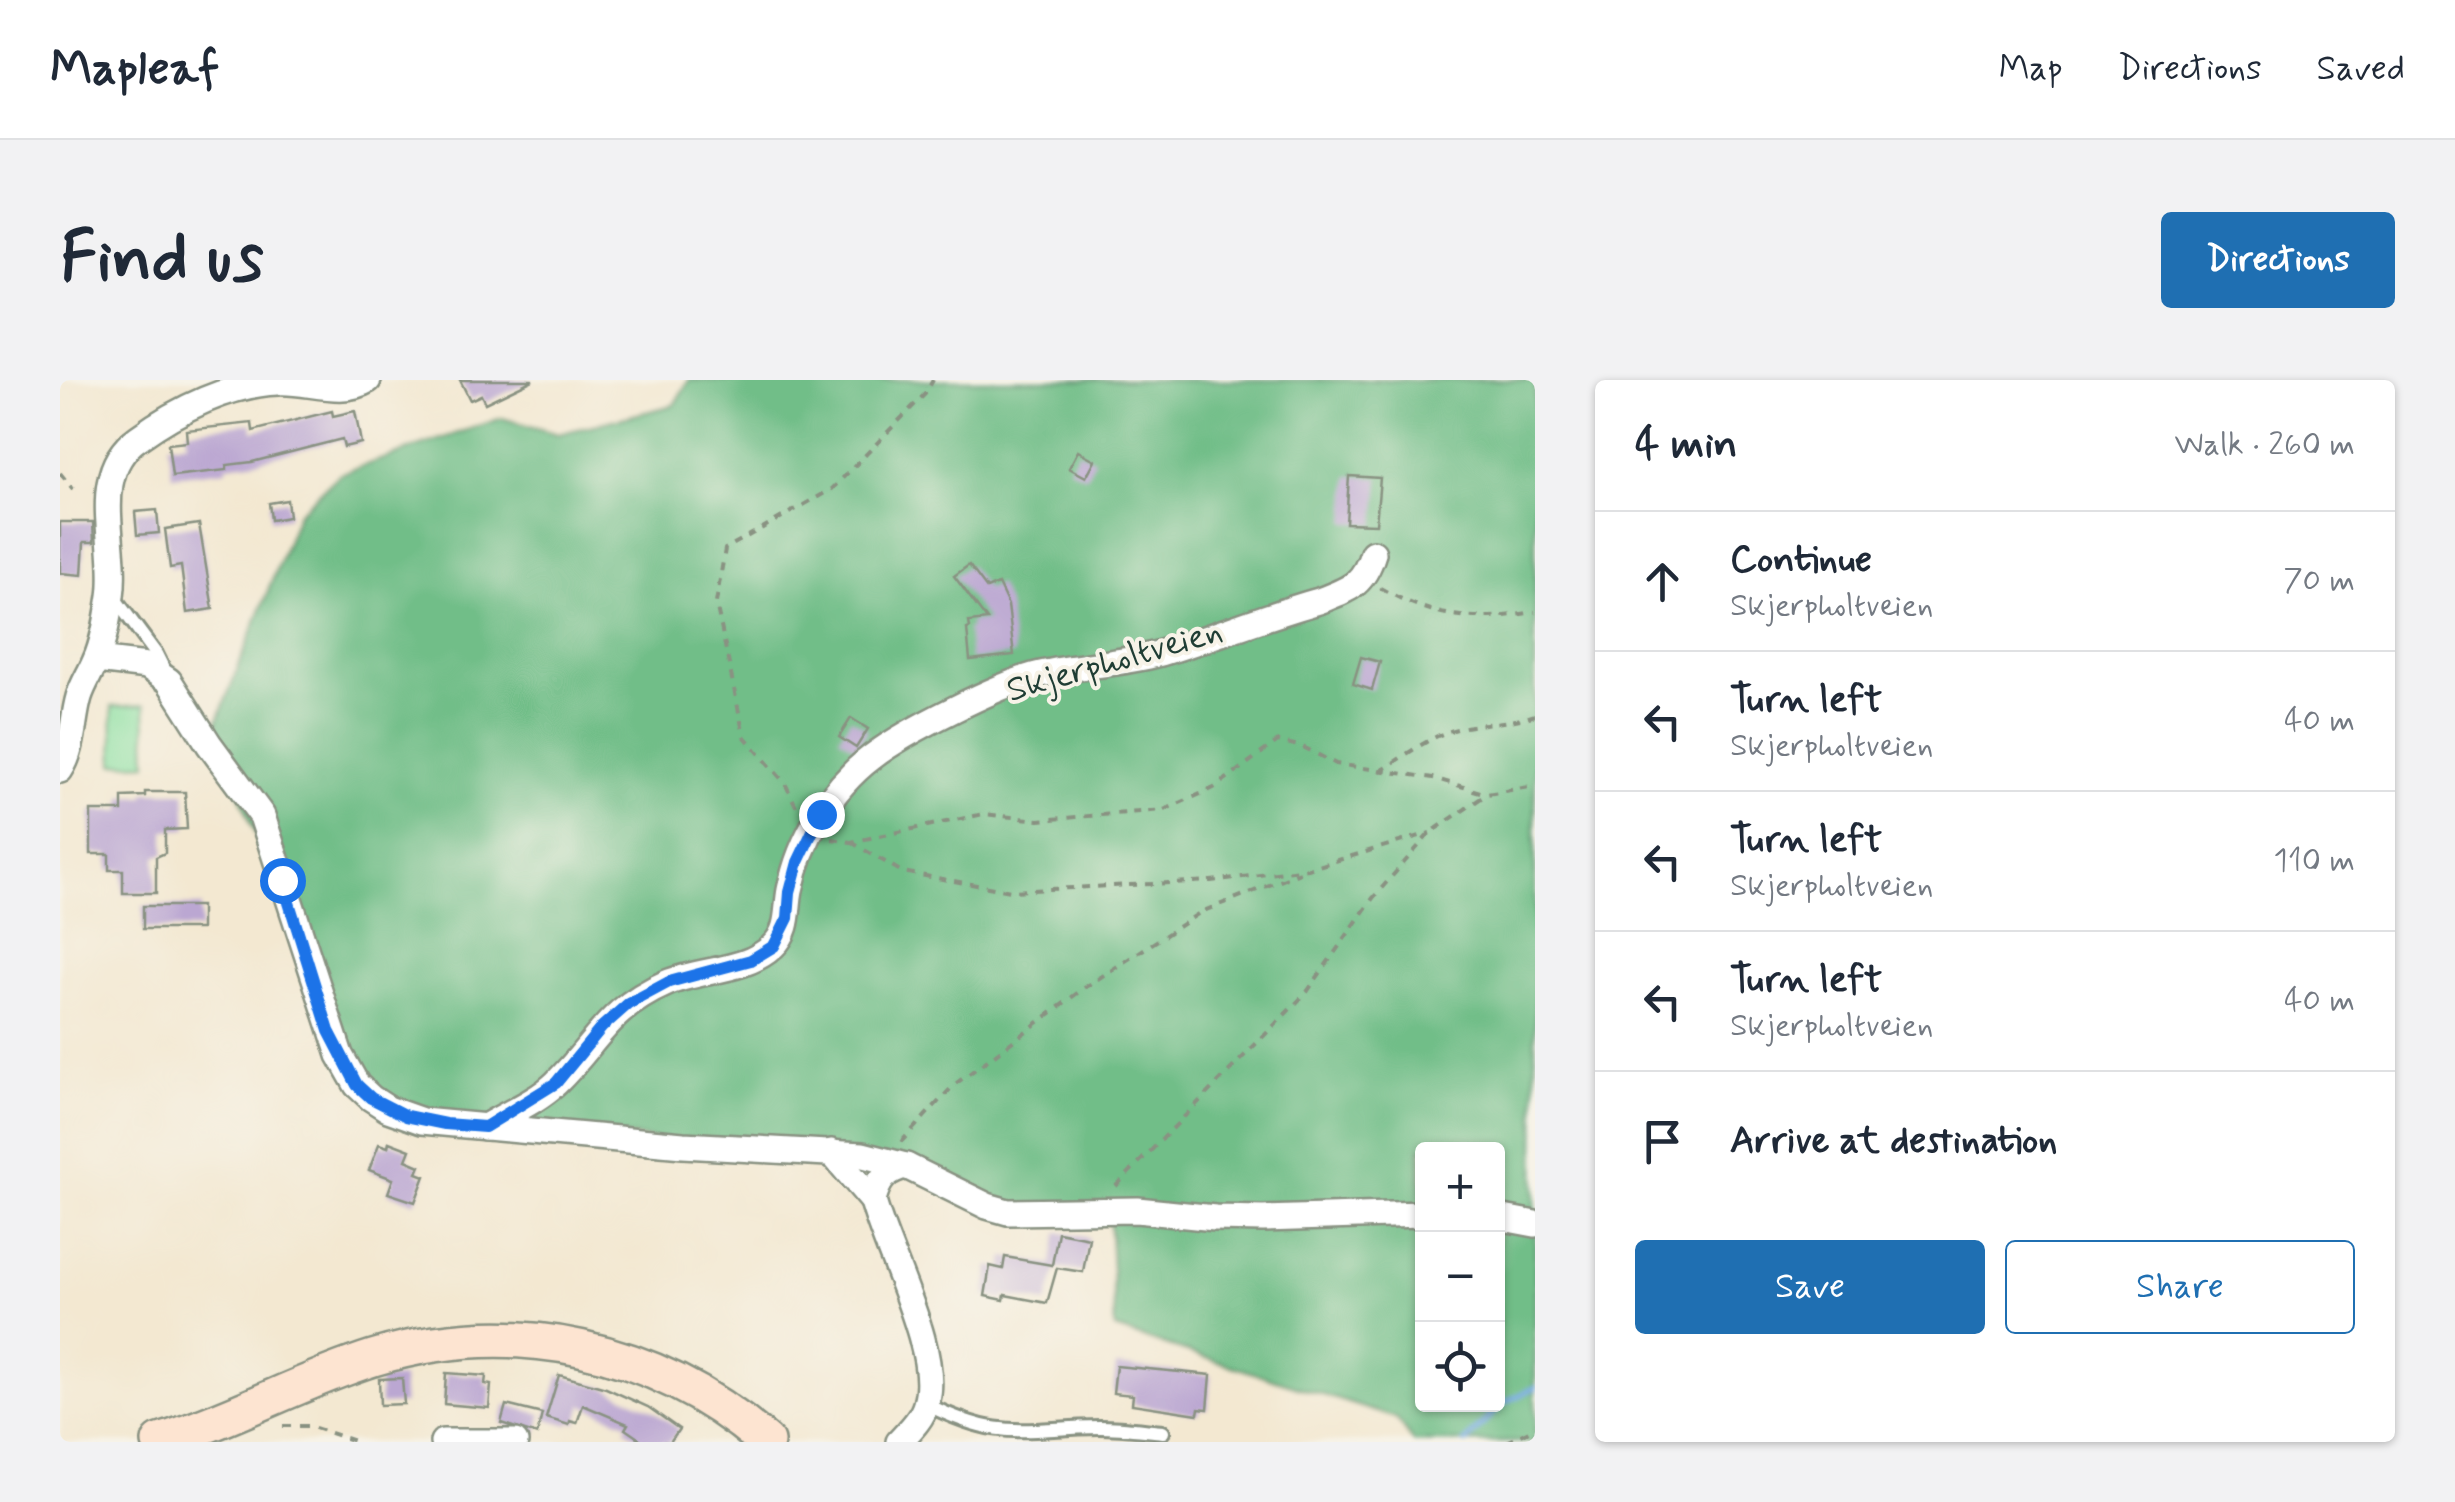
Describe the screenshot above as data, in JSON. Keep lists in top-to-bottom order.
{
  "streets": {
    "street": ["Skjerpholtveien"]
  },
  "page": {
    "header": "Mapleaf",
    "nav": ["Map", "Directions", "Saved"],
    "buttons": [
      "Directions",
      ["Save", "Share"]
    ],
    "title": "Find us",
    "heading": ["4 min", "Walk · 260 m"],
    "list": [
      ["Continue", "Skjerpholtveien", "70 m"],
      ["Turn left", "Skjerpholtveien", "40 m"],
      ["Turn left", "Skjerpholtveien", "110 m"],
      ["Turn left", "Skjerpholtveien", "40 m"],
      "Arrive at destination"
    ],
    "map_buttons": ["+", "−"]
  }
}
